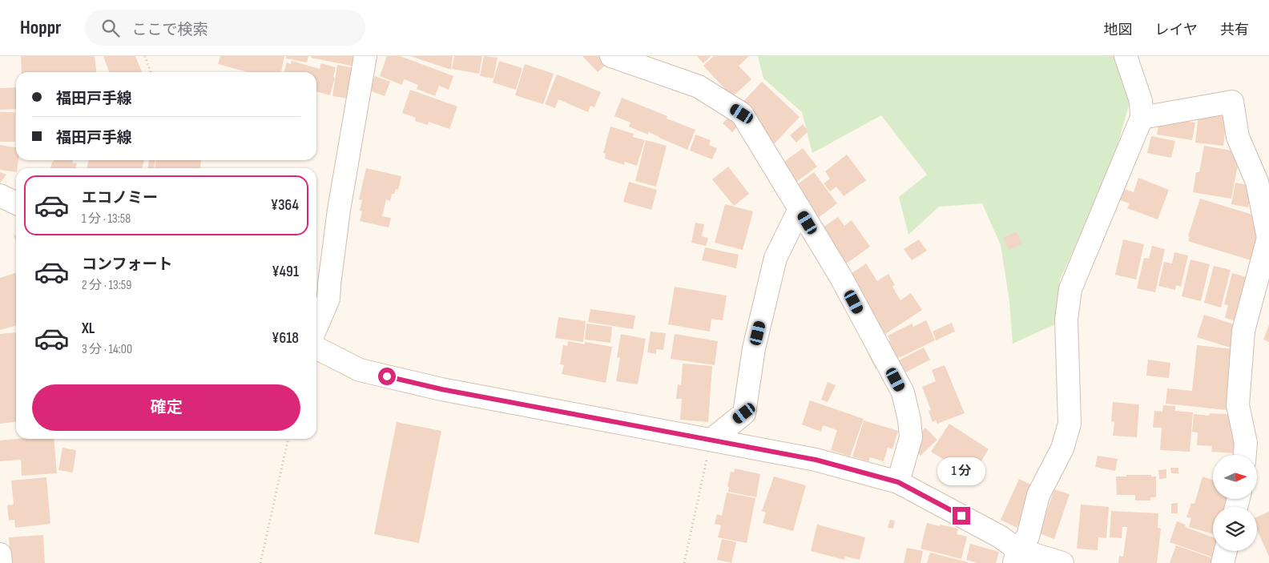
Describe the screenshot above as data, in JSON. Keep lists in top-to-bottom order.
{
  "north": "right",
  "page": {
    "header": "Hoppr",
    "search": "ここで検索",
    "nav": ["地図", "レイヤ", "共有"],
    "banner": ["福田戸手線", "福田戸手線"],
    "list": [
      {
        "name": "エコノミー",
        "note": "1 分 · 13:58",
        "value": "¥364"
      },
      {
        "name": "コンフォート",
        "note": "2 分 · 13:59",
        "value": "¥491"
      },
      {
        "name": "XL",
        "note": "3 分 · 14:00",
        "value": "¥618"
      }
    ],
    "buttons": "確定",
    "bubble": "1 分"
  }
}
